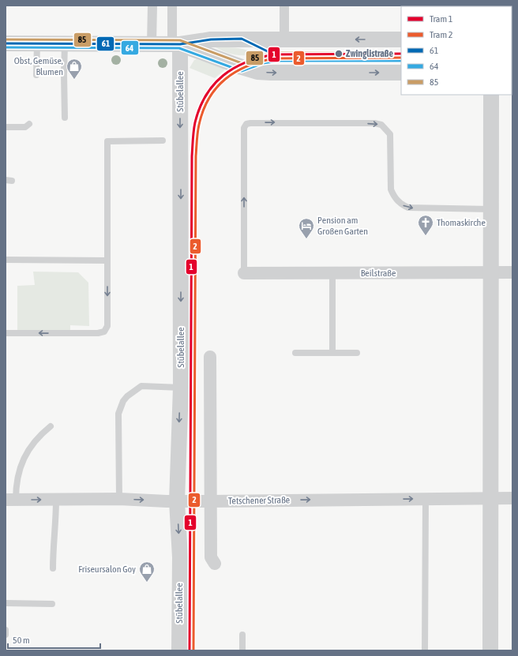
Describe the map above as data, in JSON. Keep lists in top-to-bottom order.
{
  "streets": {
    "street": ["Stübelallee", "Beilstraße", "Tetschener Straße"]
  },
  "crossings": [
    ["Stübelallee", "Tetschener Straße"]
  ],
  "one_way": ["Tetschener Straße"],
  "places": {
    "other": ["Zwinglistraße"],
    "shop": ["Obst, Gemüse, Blumen", "Friseursalon Goy"],
    "church": ["Thomaskirche"],
    "hotel": ["Pension am Großen Garten"]
  },
  "lines": [
    "transit line 61",
    "transit line 85",
    "transit line 64",
    "tram line 1",
    "tram line 2"
  ],
  "legend": [
    "Tram 1",
    "Tram 2",
    "61",
    "64",
    "85"
  ],
  "scale_bar": "50 m"
}
